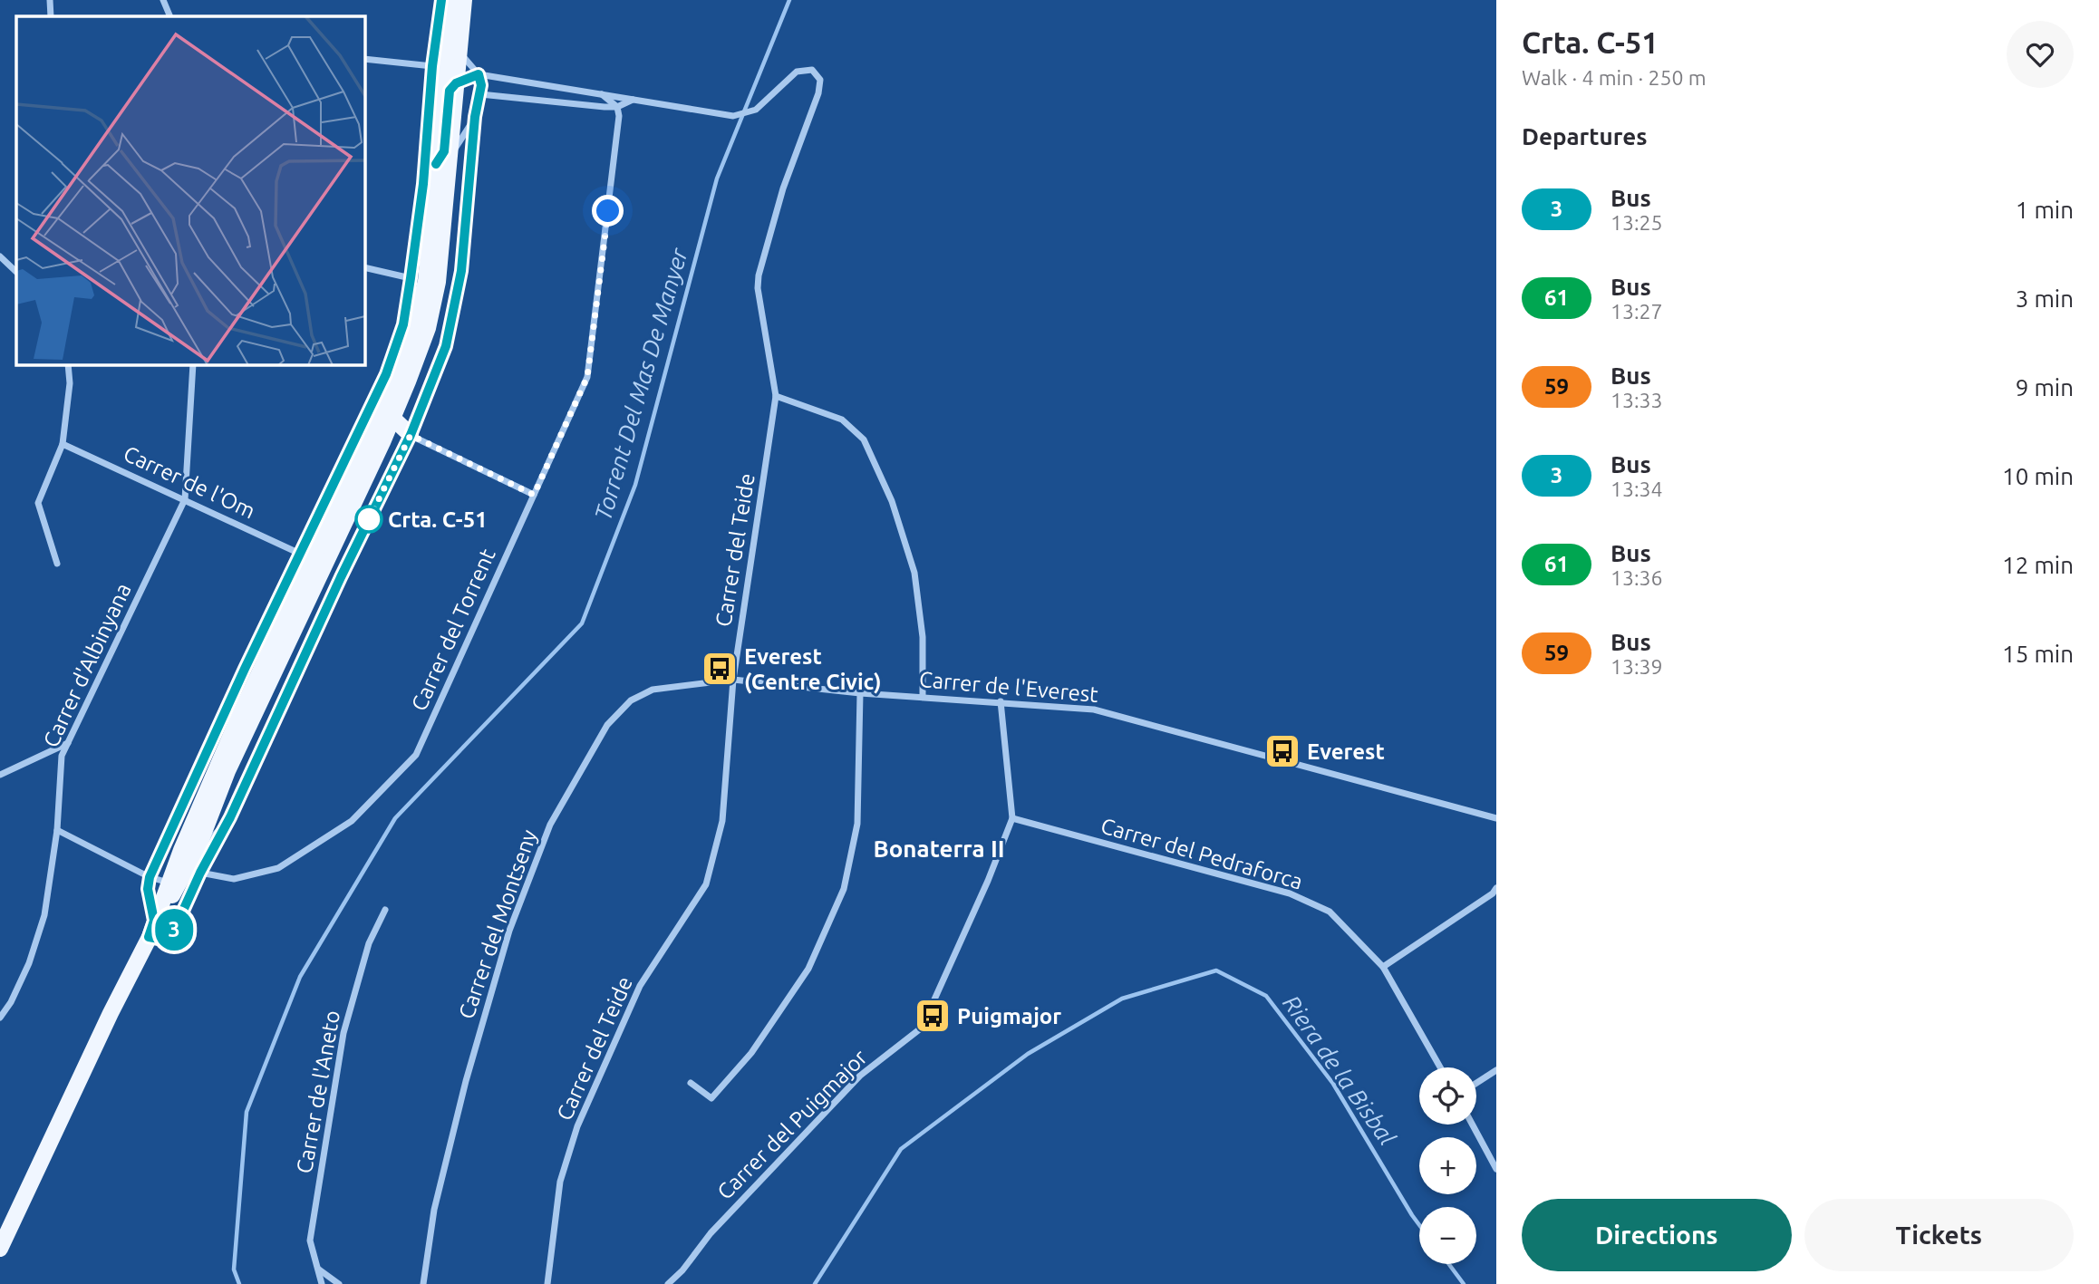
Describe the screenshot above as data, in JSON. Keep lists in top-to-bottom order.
{
  "streets": {
    "street": [
      "Carrer de l'Om",
      "Carrer del Teide",
      "Carrer del Torrent",
      "Carrer d'Albinyana",
      "Carrer de l'Everest",
      "Carrer del Pedraforca",
      "Carrer del Montseny",
      "Carrer de l'Aneto",
      "Carrer del Puigmajor"
    ]
  },
  "crossings": [
    ["Carrer de l'Om", "Carrer d'Albinyana"],
    ["Carrer del Teide", "Carrer de l'Everest"],
    ["Carrer del Teide", "Carrer del Montseny"],
    ["Carrer de l'Everest", "Carrer del Montseny"],
    ["Carrer de l'Everest", "Carrer del Puigmajor"],
    ["Carrer del Pedraforca", "Carrer del Puigmajor"]
  ],
  "districts": ["Bonaterra II"],
  "water": ["Torrent Del Mas De Manyer", "Riera de la Bisbal"],
  "places": {
    "other": ["Crta. C-51"],
    "bus stop": ["Everest (Centre Civic)", "Everest", "Puigmajor"]
  },
  "lines": ["bus line 3"],
  "page": {
    "on_map": "3",
    "heading": [
      ["Crta. C-51", "Walk · 4 min · 250 m"],
      "Departures"
    ],
    "list": [
      {
        "mark": "3",
        "name": "Bus",
        "note": "13:25",
        "value": "1 min"
      },
      {
        "mark": "61",
        "name": "Bus",
        "note": "13:27",
        "value": "3 min"
      },
      {
        "mark": "59",
        "name": "Bus",
        "note": "13:33",
        "value": "9 min"
      },
      {
        "mark": "3",
        "name": "Bus",
        "note": "13:34",
        "value": "10 min"
      },
      {
        "mark": "61",
        "name": "Bus",
        "note": "13:36",
        "value": "12 min"
      },
      {
        "mark": "59",
        "name": "Bus",
        "note": "13:39",
        "value": "15 min"
      }
    ],
    "map_buttons": ["+", "−"],
    "buttons": ["Directions", "Tickets"]
  }
}
